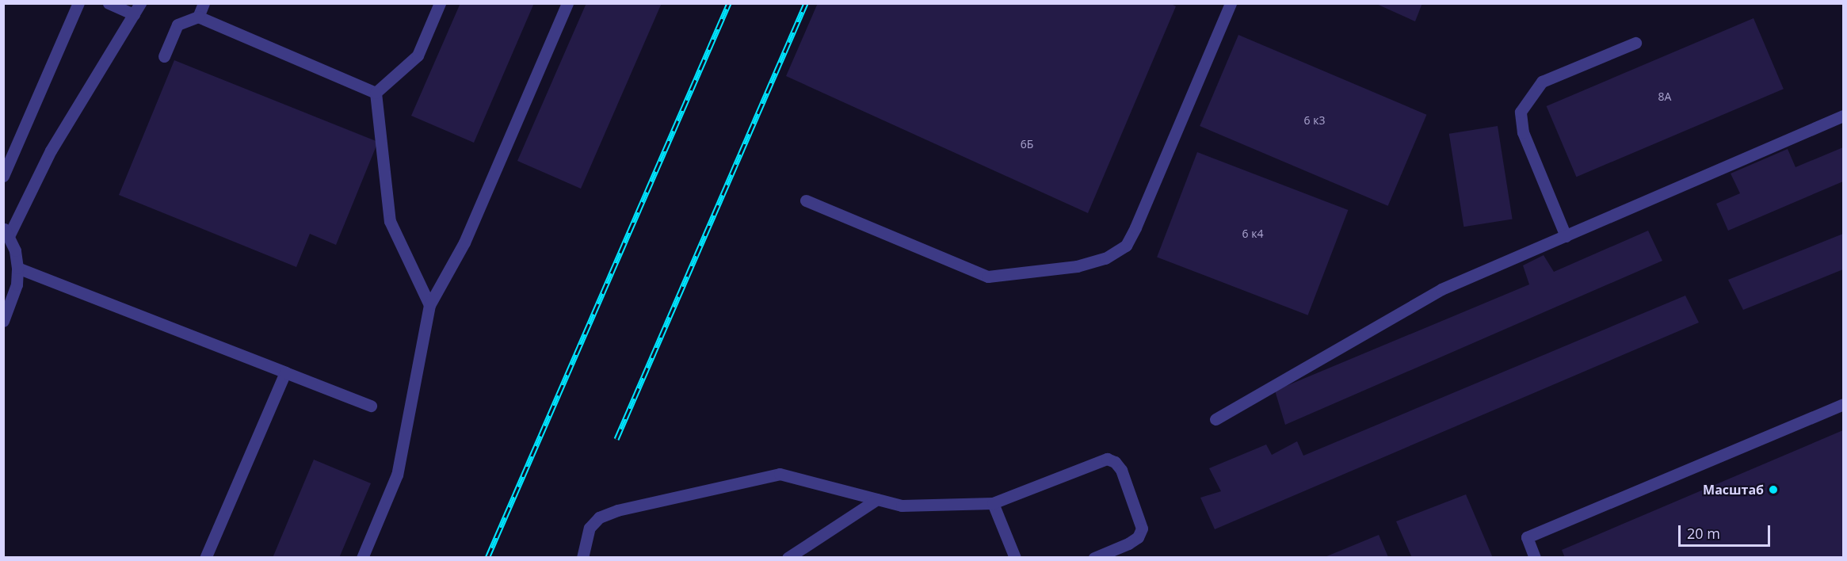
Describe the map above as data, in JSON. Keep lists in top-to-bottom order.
{
  "places": ["Масштаб"],
  "house_numbers": [
    "8А",
    "6 к3",
    "6Б",
    "6 к4"
  ],
  "scale_bar": "20 m"
}
